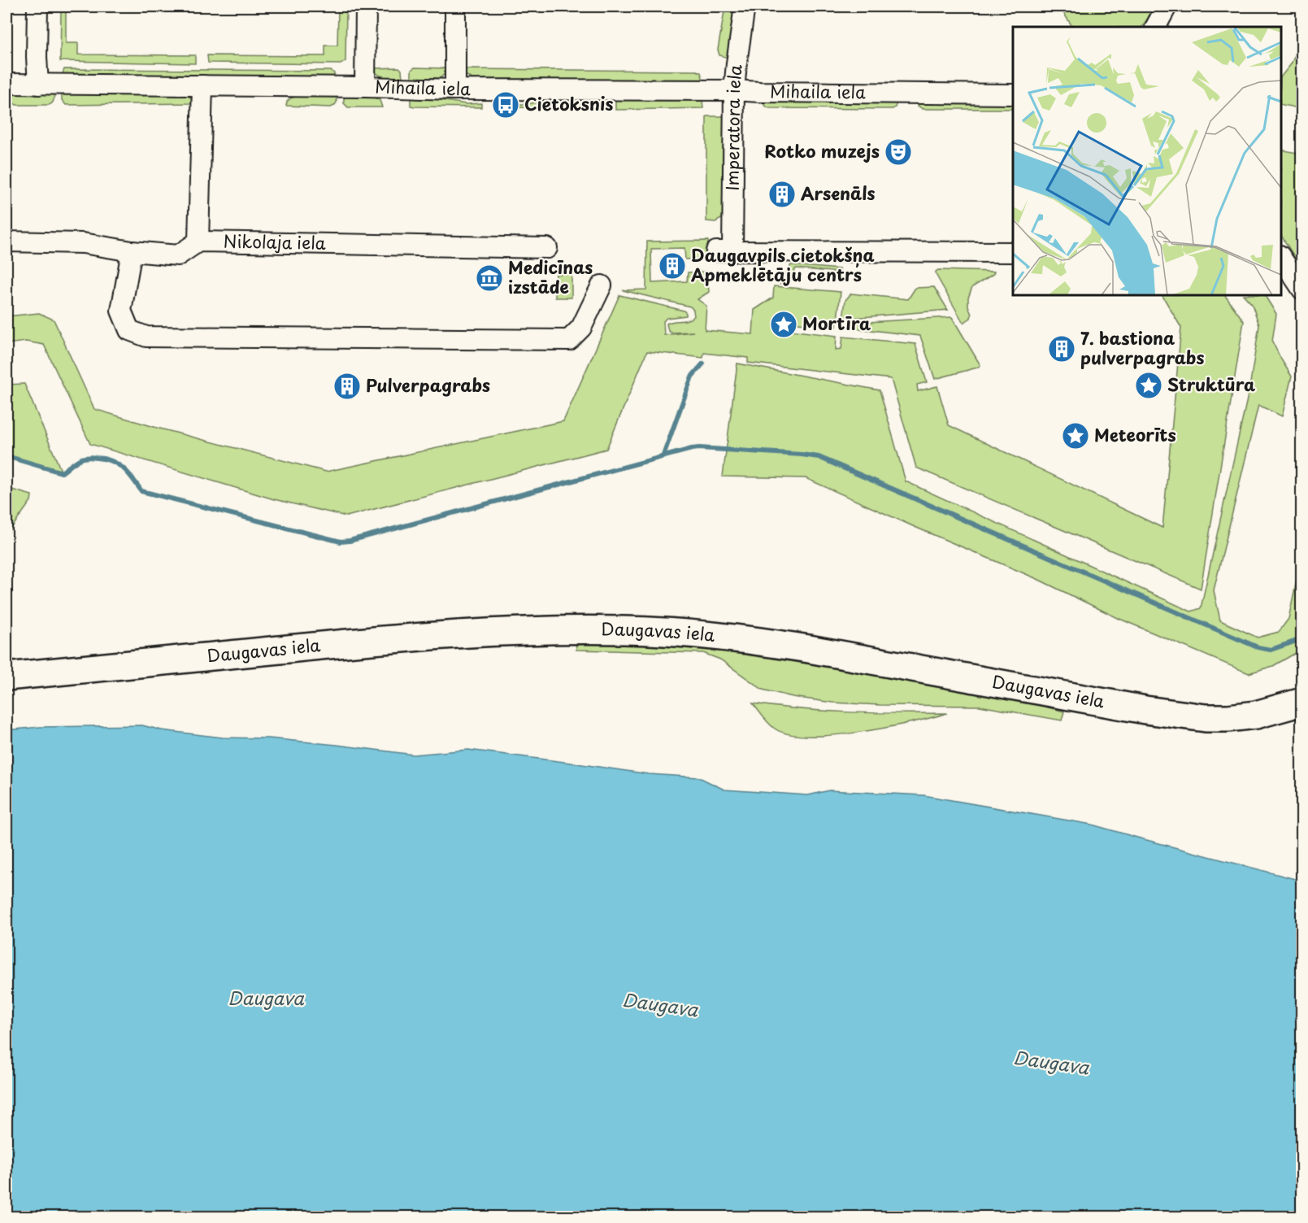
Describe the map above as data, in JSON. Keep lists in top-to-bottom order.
{
  "streets": {
    "main road": ["Daugavas iela"],
    "street": ["Mihaila iela", "Imperatora iela", "Nikolaja iela"]
  },
  "crossings": [
    ["Mihaila iela", "Imperatora iela"]
  ],
  "water": ["Daugava"],
  "places": {
    "bus stop": ["Cietoksnis"],
    "theatre": ["Rotko muzejs"],
    "building": [
      "Arsenāls",
      "Daugavpils cietokšņa Apmeklētāju centrs",
      "7. bastiona pulverpagrabs",
      "Pulverpagrabs"
    ],
    "museum": ["Medicīnas izstāde"],
    "place": ["Mortīra", "Struktūra", "Meteorīts"]
  }
}
